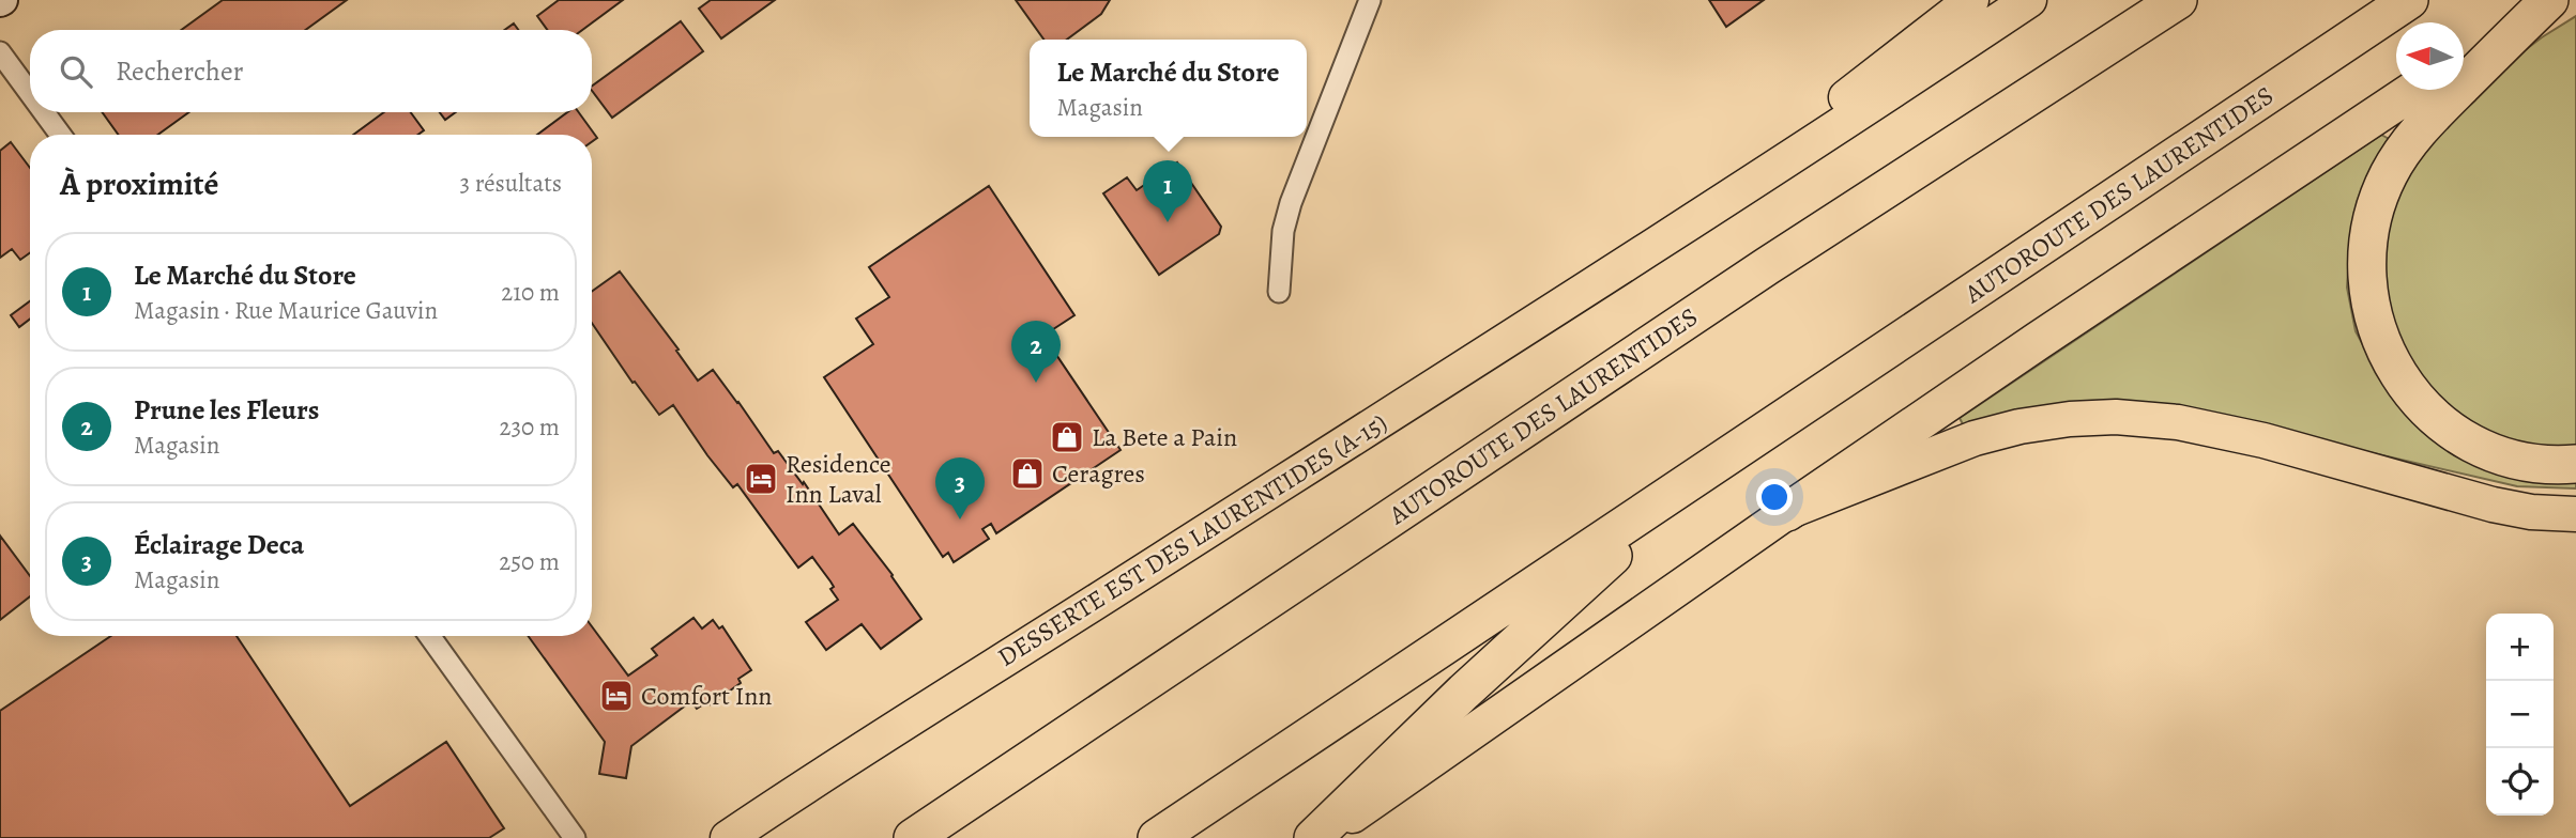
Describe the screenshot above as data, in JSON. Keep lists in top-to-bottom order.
{
  "streets": {
    "highway": ["AUTOROUTE DES LAURENTIDES"],
    "main road": ["DESSERTE EST DES LAURENTIDES (A-15)"]
  },
  "places": {
    "shop": ["La Bete a Pain", "Ceragres"],
    "hotel": ["Residence Inn Laval", "Comfort Inn"]
  },
  "north": "left",
  "page": {
    "search": "Rechercher",
    "popup": ["Le Marché du Store", "Magasin"],
    "heading": ["À proximité", "3 résultats"],
    "pins": ["1", "2", "3"],
    "list": [
      {
        "mark": "1",
        "name": "Le Marché du Store",
        "note": "Magasin · Rue Maurice Gauvin",
        "value": "210 m"
      },
      {
        "mark": "2",
        "name": "Prune les Fleurs",
        "note": "Magasin",
        "value": "230 m"
      },
      {
        "mark": "3",
        "name": "Éclairage Deca",
        "note": "Magasin",
        "value": "250 m"
      }
    ],
    "map_buttons": ["+", "−"]
  }
}
